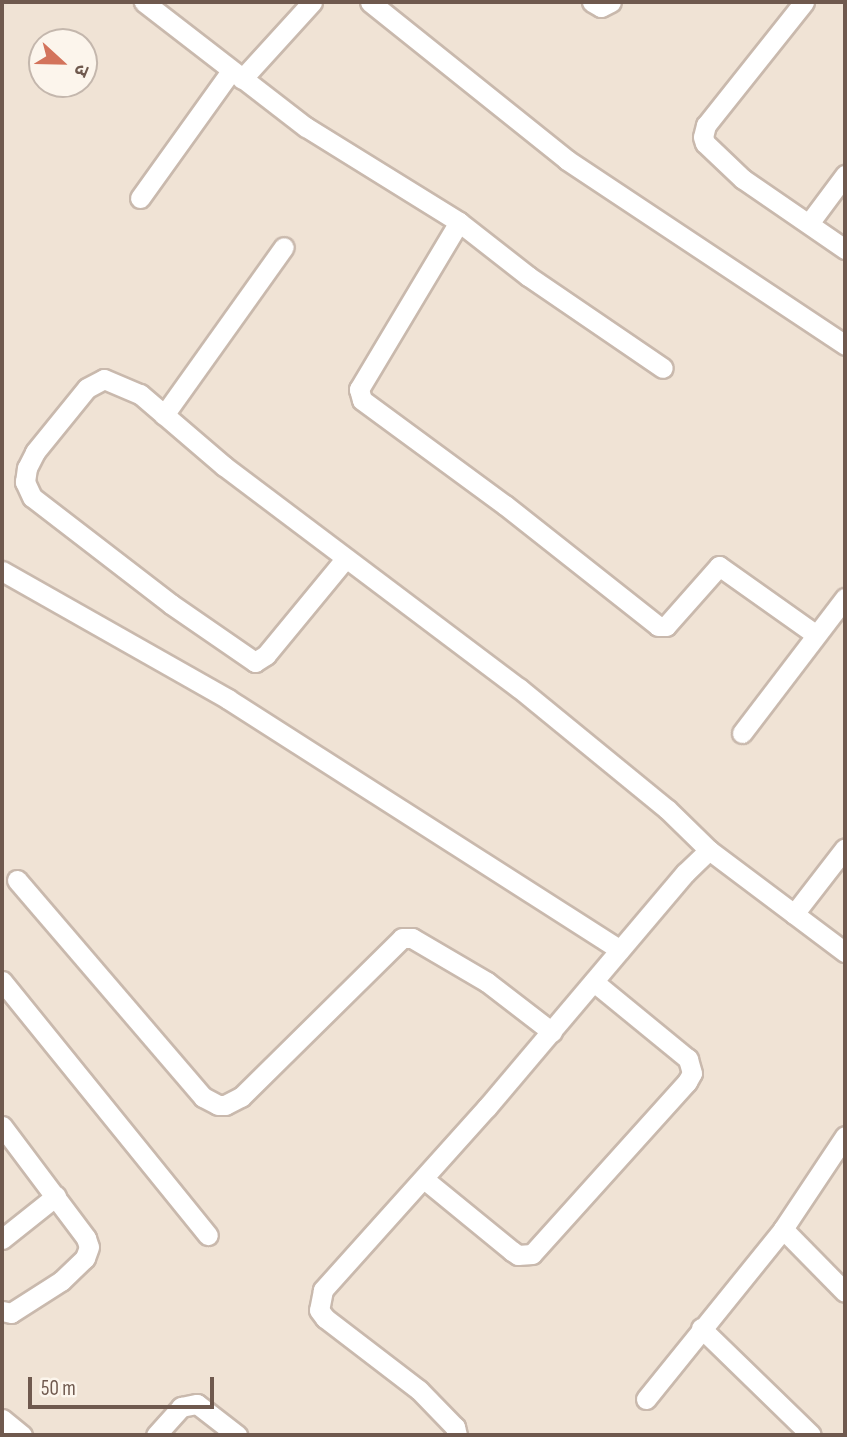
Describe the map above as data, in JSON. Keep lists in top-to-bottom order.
{
  "scale_bar": "50 m",
  "north": "right"
}
